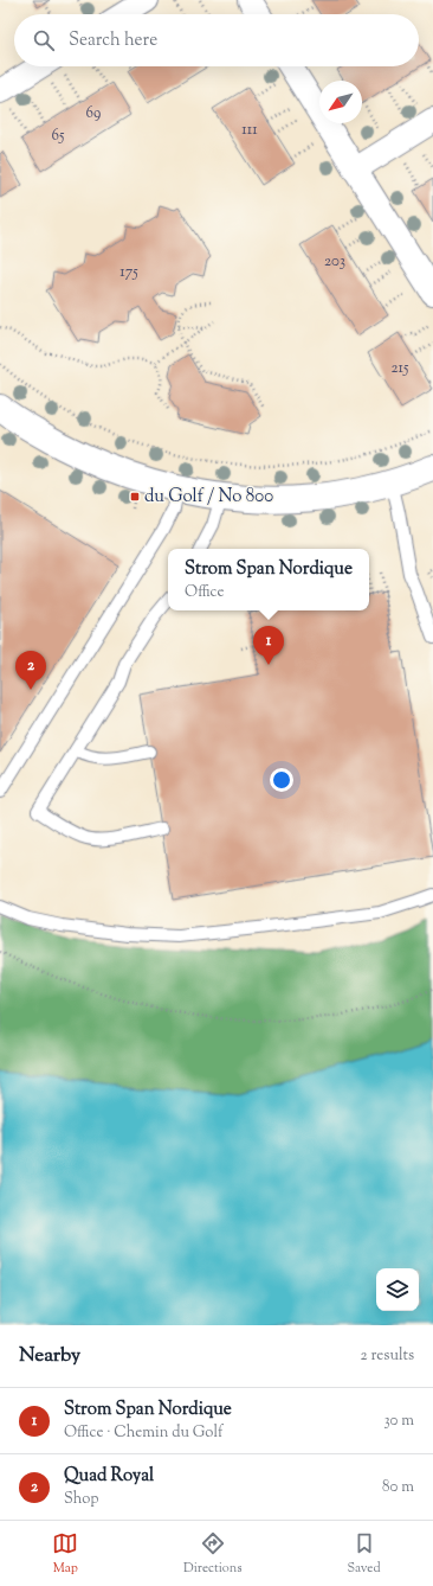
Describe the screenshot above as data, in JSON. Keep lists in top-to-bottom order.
{
  "places": {
    "transit": ["du Golf / No 800"]
  },
  "house_numbers": [
    "69",
    "111",
    "65",
    "203",
    "175",
    "215"
  ],
  "north": "bottom left",
  "page": {
    "search": "Search here",
    "popup": ["Strom Span Nordique", "Office"],
    "pins": ["1", "2"],
    "heading": ["Nearby", "2 results"],
    "list": [
      {
        "mark": "1",
        "name": "Strom Span Nordique",
        "note": "Office · Chemin du Golf",
        "value": "30 m"
      },
      {
        "mark": "2",
        "name": "Quad Royal",
        "note": "Shop",
        "value": "80 m"
      }
    ],
    "nav": ["Map", "Directions", "Saved"]
  }
}
